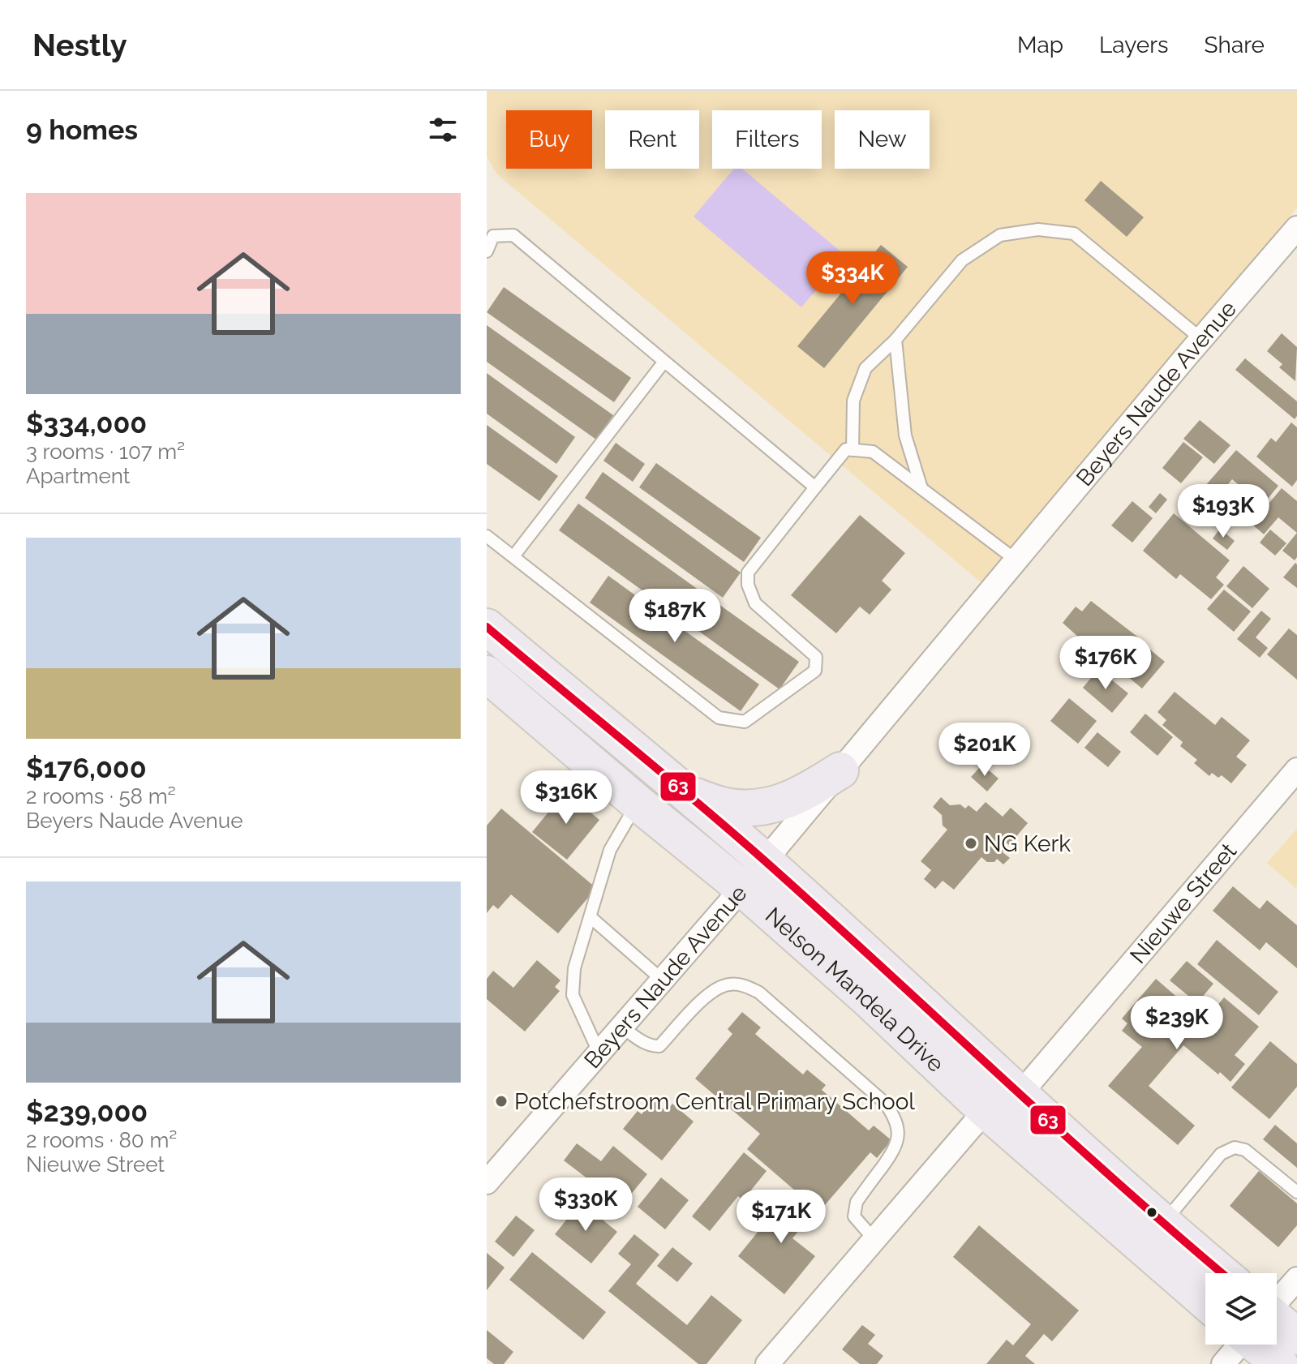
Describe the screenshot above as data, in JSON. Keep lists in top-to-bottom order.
{
  "streets": {
    "highway": ["Nelson Mandela Drive"],
    "street": ["Beyers Naude Avenue", "Nieuwe Street"]
  },
  "crossings": [
    ["Beyers Naude Avenue", "Nelson Mandela Drive"],
    ["Nieuwe Street", "Nelson Mandela Drive"]
  ],
  "places": ["NG Kerk", "Potchefstroom Central Primary School"],
  "lines": ["transit line 63"],
  "page": {
    "header": "Nestly",
    "nav": ["Map", "Layers", "Share"],
    "heading": "9 homes",
    "chip": [
      "Buy",
      "Rent",
      "Filters",
      "New"
    ],
    "list": [
      {
        "name": "$334,000",
        "note": "3 rooms · 107 m² · Apartment"
      },
      {
        "name": "$176,000",
        "note": "2 rooms · 58 m² · Beyers Naude Avenue"
      },
      {
        "name": "$239,000",
        "note": "2 rooms · 80 m² · Nieuwe Street"
      }
    ],
    "price": [
      "$334K",
      "$193K",
      "$187K",
      "$176K",
      "$201K",
      "$316K",
      "$239K",
      "$330K",
      "$171K"
    ]
  }
}
